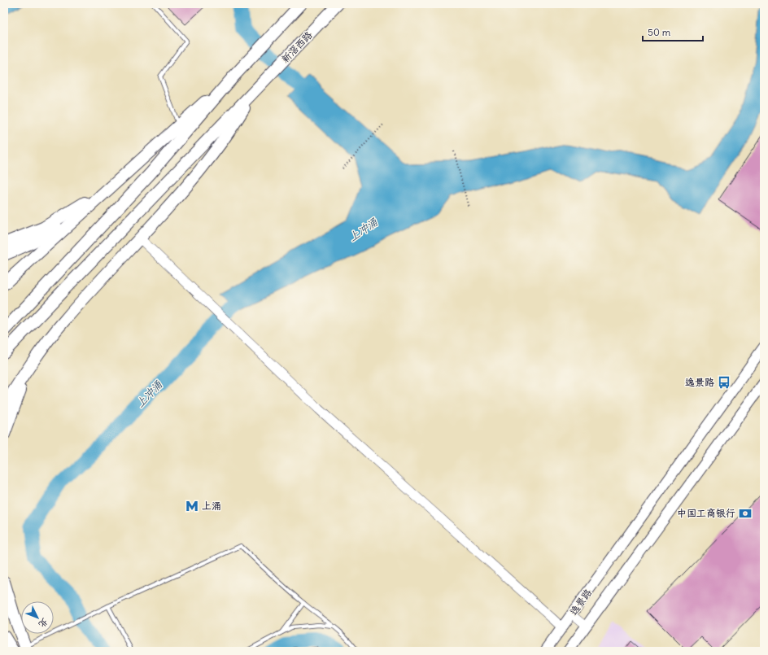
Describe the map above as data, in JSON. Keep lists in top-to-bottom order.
{
  "streets": {
    "highway": ["新滘西路"],
    "main road": ["逸景路"]
  },
  "water": ["上冲涌"],
  "places": {
    "bus stop": ["逸景路"],
    "metro station": ["上涌"],
    "bank": ["中国工商银行"]
  },
  "scale_bar": "50 m",
  "north": "bottom right"
}
